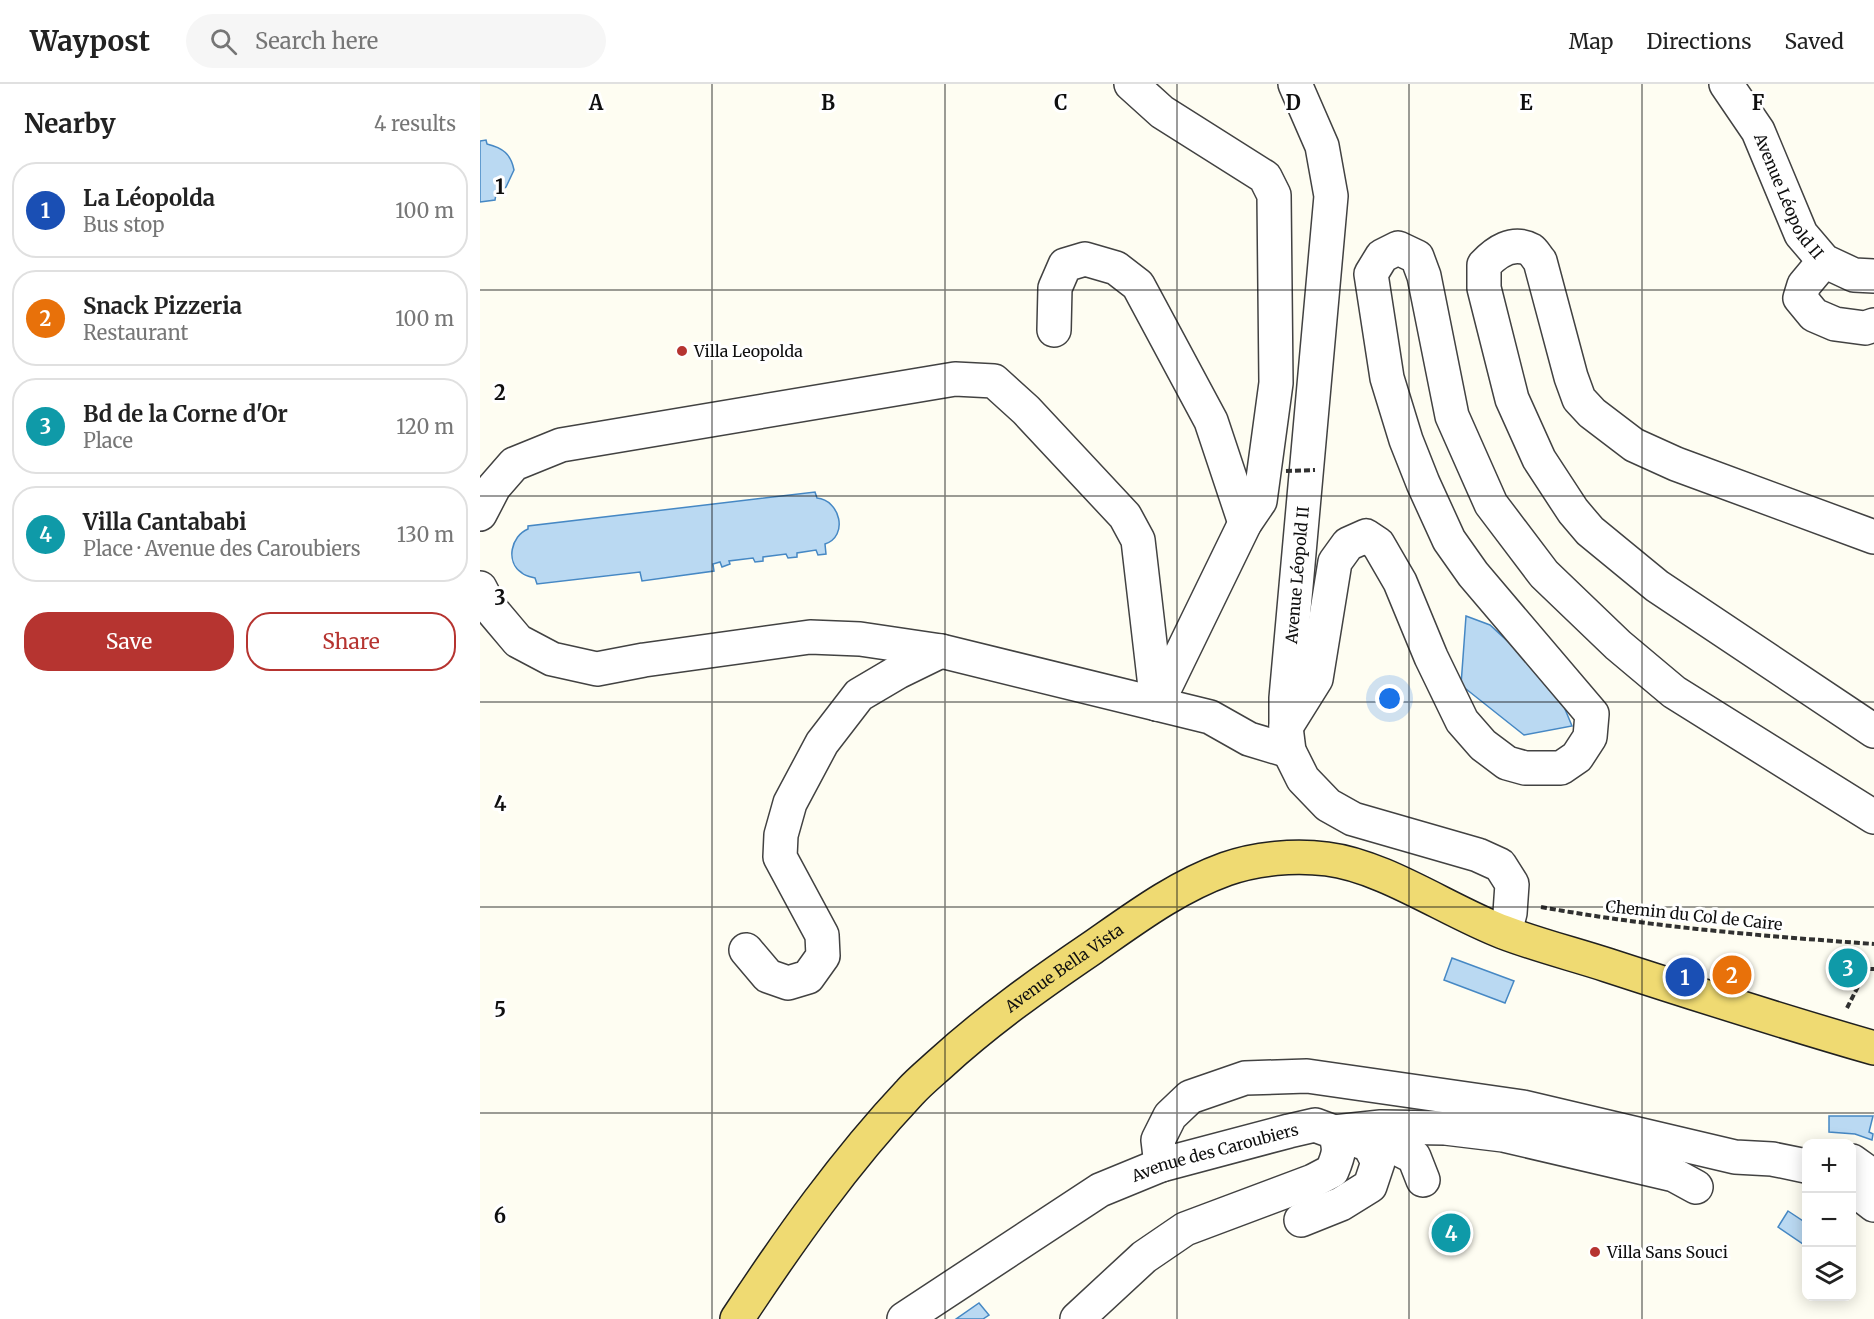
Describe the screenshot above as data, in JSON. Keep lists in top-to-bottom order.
{
  "streets": {
    "main road": ["Avenue Bella Vista"],
    "street": ["Avenue Léopold II", "Avenue des Caroubiers"],
    "path": ["Chemin du Col de Caire"]
  },
  "crossings": [
    ["Avenue Léopold II", "Chemin du Col de Caire"],
    ["Avenue Léopold II", "Avenue Bella Vista"]
  ],
  "places": ["Villa Leopolda", "Villa Sans Souci"],
  "page": {
    "header": "Waypost",
    "search": "Search here",
    "nav": ["Map", "Directions", "Saved"],
    "heading": ["Nearby", "4 results"],
    "list": [
      {
        "mark": "1",
        "name": "La Léopolda",
        "note": "Bus stop",
        "value": "100 m"
      },
      {
        "mark": "2",
        "name": "Snack Pizzeria",
        "note": "Restaurant",
        "value": "100 m"
      },
      {
        "mark": "3",
        "name": "Bd de la Corne d'Or",
        "note": "Place",
        "value": "120 m"
      },
      {
        "mark": "4",
        "name": "Villa Cantababi",
        "note": "Place · Avenue des Caroubiers",
        "value": "130 m"
      }
    ],
    "buttons": ["Save", "Share"],
    "pins": [
      "3",
      "2",
      "1",
      "4"
    ],
    "map_buttons": ["+", "−"]
  },
  "grid": {
    "columns": [
      "A",
      "B",
      "C",
      "D",
      "E",
      "F"
    ],
    "rows": [
      "1",
      "2",
      "3",
      "4",
      "5",
      "6"
    ]
  }
}
